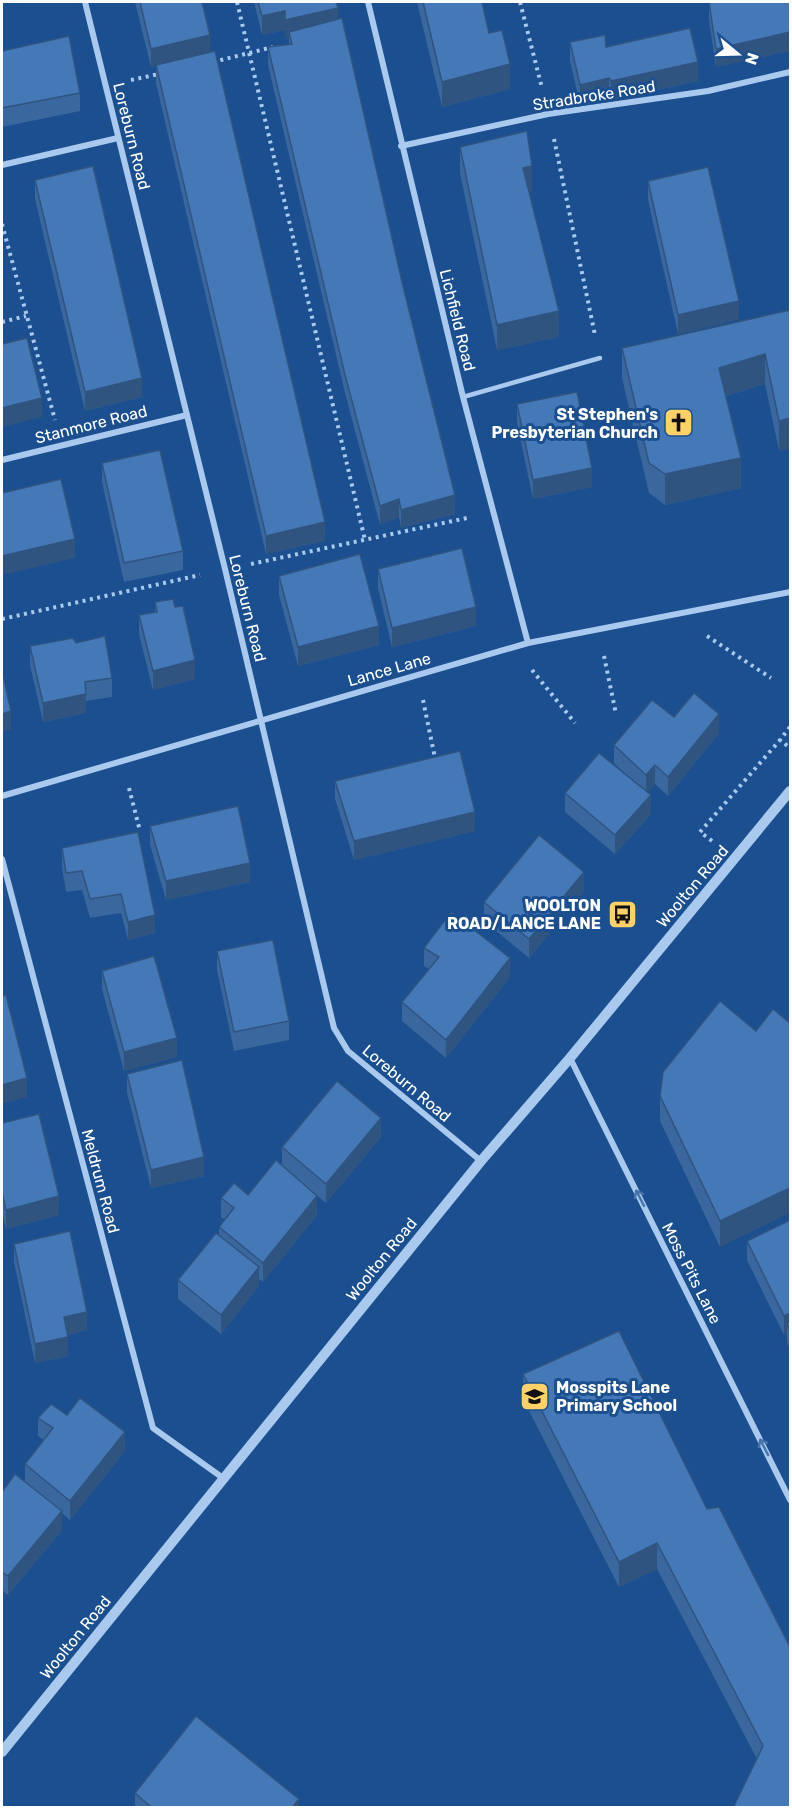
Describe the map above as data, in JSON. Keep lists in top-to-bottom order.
{
  "streets": {
    "street": [
      "Stradbroke Road",
      "Loreburn Road",
      "Lichfield Road",
      "Stanmore Road",
      "Lance Lane",
      "Woolton Road",
      "Meldrum Road",
      "Moss Pits Lane"
    ]
  },
  "crossings": [
    ["Stradbroke Road", "Lichfield Road"],
    ["Loreburn Road", "Stanmore Road"],
    ["Loreburn Road", "Lance Lane"],
    ["Loreburn Road", "Woolton Road"],
    ["Lichfield Road", "Lance Lane"],
    ["Woolton Road", "Meldrum Road"],
    ["Woolton Road", "Moss Pits Lane"]
  ],
  "one_way": ["Moss Pits Lane"],
  "places": {
    "church": ["St Stephen's Presbyterian Church"],
    "bus stop": ["WOOLTON ROAD/LANCE LANE"],
    "school or university": ["Mosspits Lane Primary School"]
  },
  "north": "right"
}
